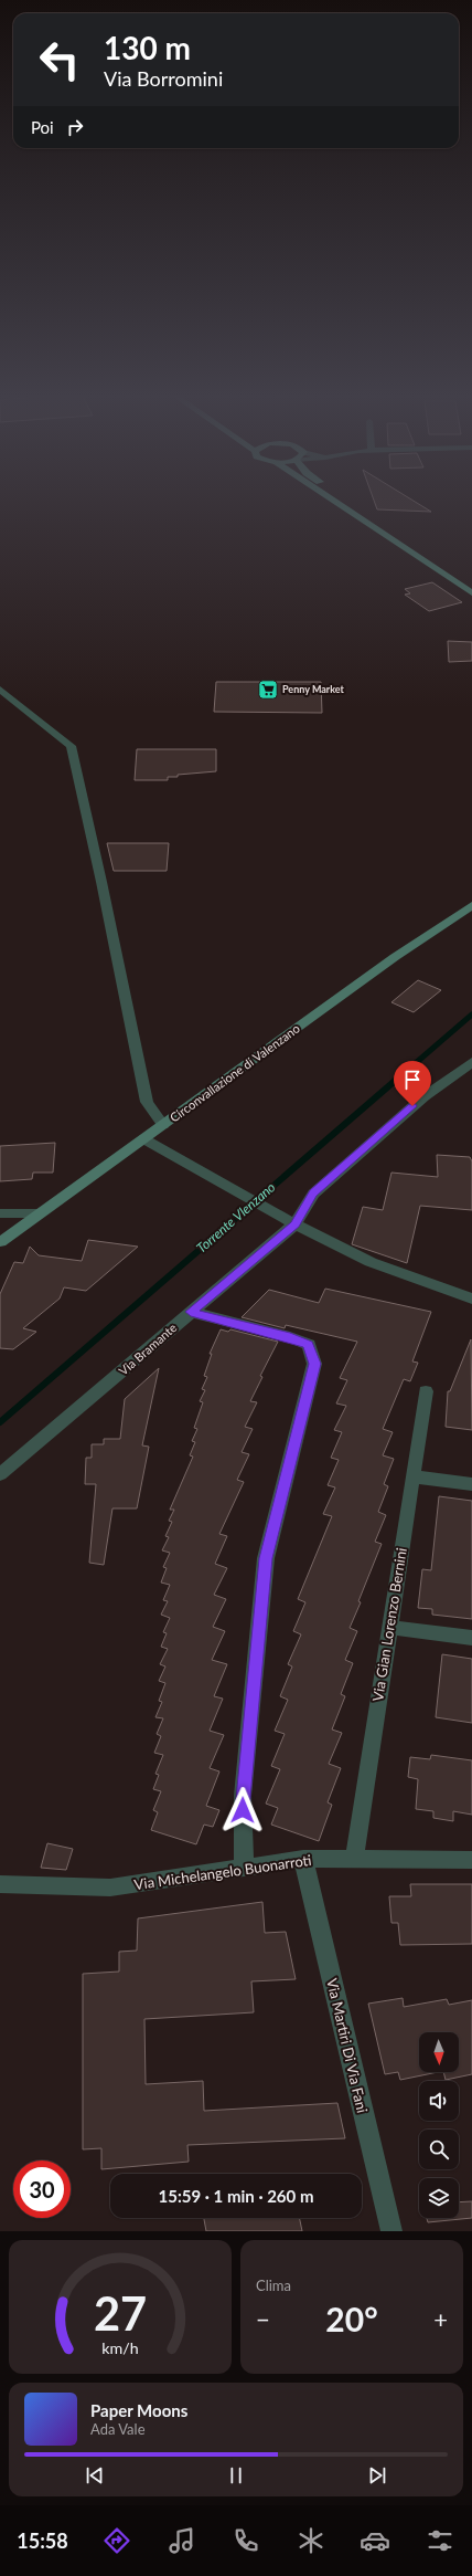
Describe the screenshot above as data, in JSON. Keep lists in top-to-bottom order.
{
  "streets": {
    "main road": ["Circonvallazione di Valenzano"],
    "street": [
      "Via Bramante",
      "Via Gian Lorenzo Bernini",
      "Via Michelangelo Buonarroti",
      "Via Martiri Di Via Fani"
    ]
  },
  "crossings": [
    ["Via Gian Lorenzo Bernini", "Via Michelangelo Buonarroti"],
    ["Via Michelangelo Buonarroti", "Via Martiri Di Via Fani"]
  ],
  "water": ["Torrente Vlenzano"],
  "places": {
    "supermarket": ["Penny Market"]
  },
  "north": "bottom",
  "page": {
    "turn": ["130 m", "Via Borromini"],
    "then": "Poi",
    "limit": "30",
    "trip": "15:59 · 1 min · 260 m",
    "tile": "Clima",
    "heat": ["−", "20°", "+"],
    "song": ["Paper Moons", "Ada Vale"],
    "tabs": "15:58",
    "gauge": ["27", "km/h"]
  }
}
